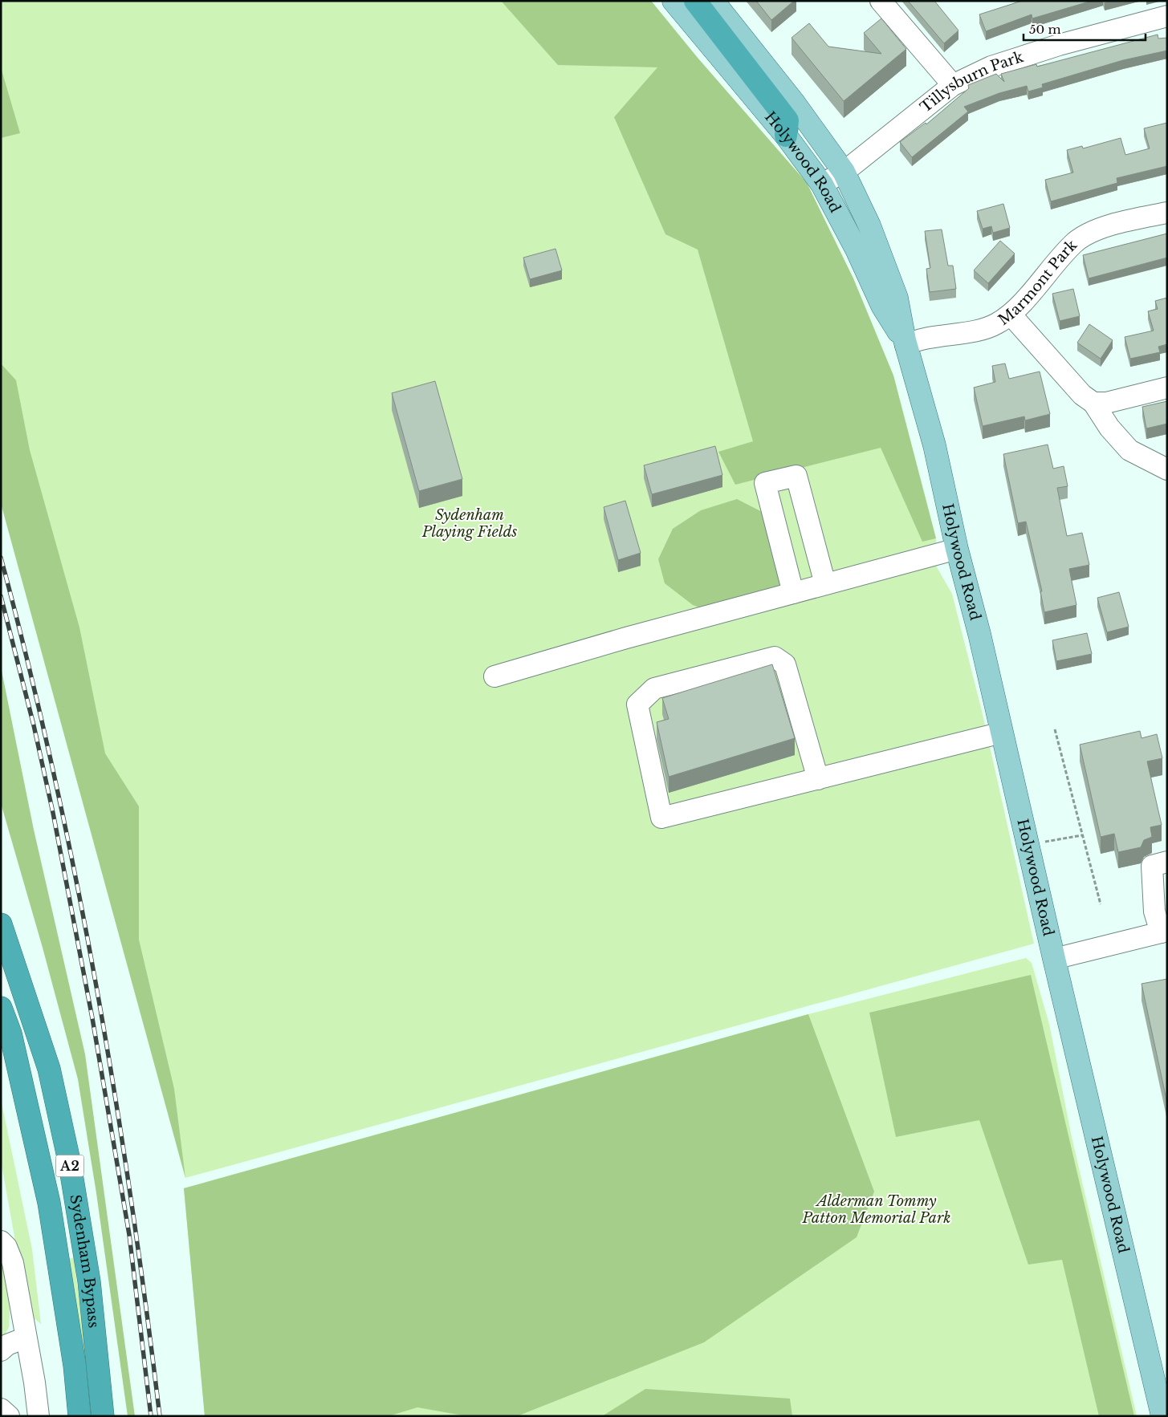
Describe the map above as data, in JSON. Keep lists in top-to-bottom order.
{
  "streets": {
    "highway": ["A2", "Sydenham Bypass"],
    "main road": ["Holywood Road"],
    "street": ["Tillysburn Park", "Marmont Park"]
  },
  "crossings": [
    ["Tillysburn Park", "Holywood Road"],
    ["Holywood Road", "Marmont Park"]
  ],
  "parks": ["Sydenham Playing Fields", "Alderman Tommy Patton Memorial Park"],
  "scale_bar": "50 m"
}
